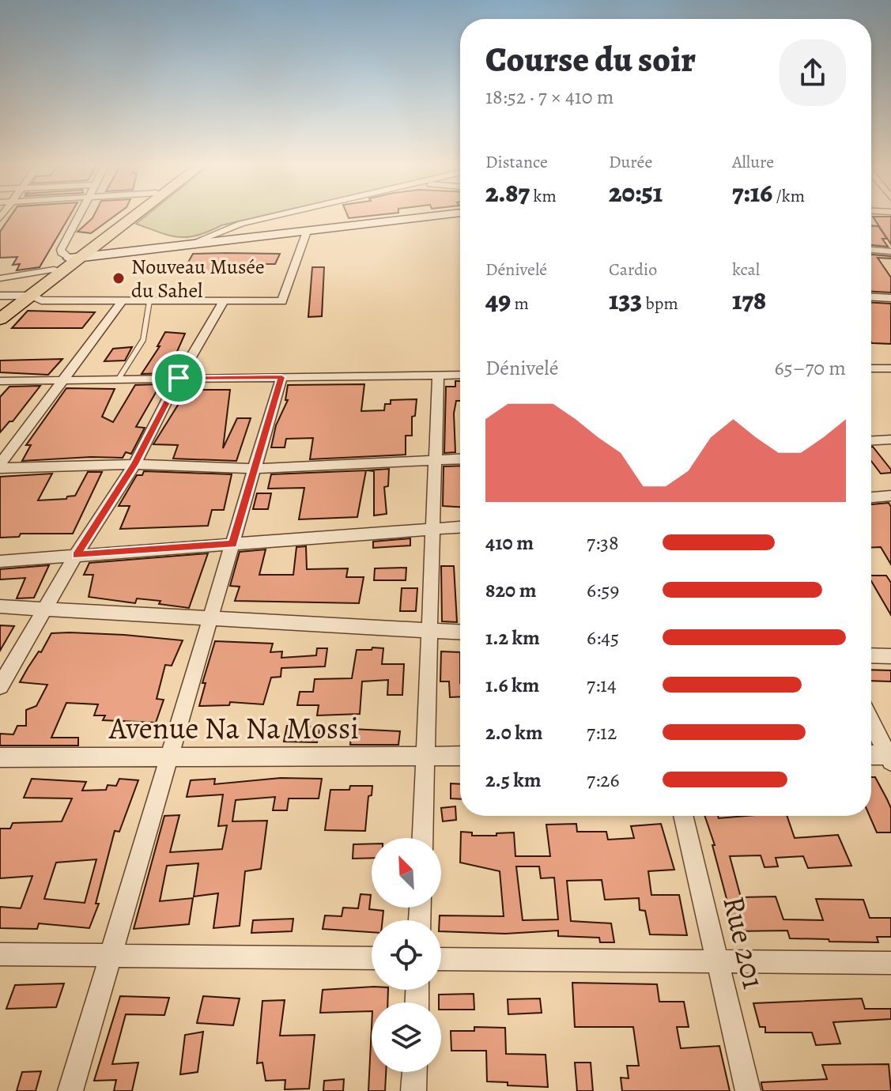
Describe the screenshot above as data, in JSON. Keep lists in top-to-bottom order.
{
  "streets": {
    "street": ["Avenue Na Na Mossi", "Rue 201"]
  },
  "places": ["Nouveau Musée du Sahel"],
  "north": "top left",
  "page": {
    "heading": ["Course du soir", "18:52 · 7 × 410 m"],
    "stats": [
      ["Distance", "2.87 km"],
      ["Durée", "20:51"],
      ["Allure", "7:16 /km"],
      ["Dénivelé", "49 m"],
      ["Cardio", "133 bpm"],
      ["kcal", "178"]
    ],
    "chart": ["Dénivelé", "65–70 m"],
    "list": [
      {
        "name": "410 m",
        "note": "7:38"
      },
      {
        "name": "820 m",
        "note": "6:59"
      },
      {
        "name": "1.2 km",
        "note": "6:45"
      },
      {
        "name": "1.6 km",
        "note": "7:14"
      },
      {
        "name": "2.0 km",
        "note": "7:12"
      },
      {
        "name": "2.5 km",
        "note": "7:26"
      }
    ]
  }
}
